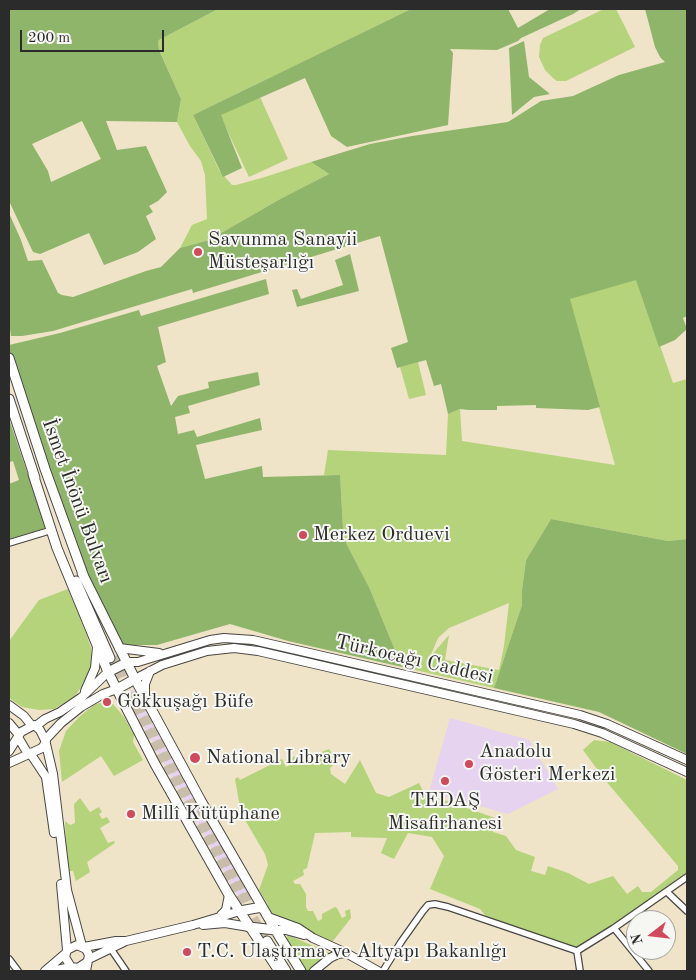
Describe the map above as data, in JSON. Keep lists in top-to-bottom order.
{
  "streets": {
    "main road": ["İsmet İnönü Bulvarı", "Türkocağı Caddesi"]
  },
  "places": [
    "Savunma Sanayii Müsteşarlığı",
    "Merkez Orduevi",
    "Gökkuşağı Büfe",
    "National Library",
    "Anadolu Gösteri Merkezi",
    "TEDAŞ Misafirhanesi",
    "Millî Kütüphane",
    "T.C. Ulaştırma ve Altyapı Bakanlığı"
  ],
  "scale_bar": "200 m",
  "north": "left"
}
